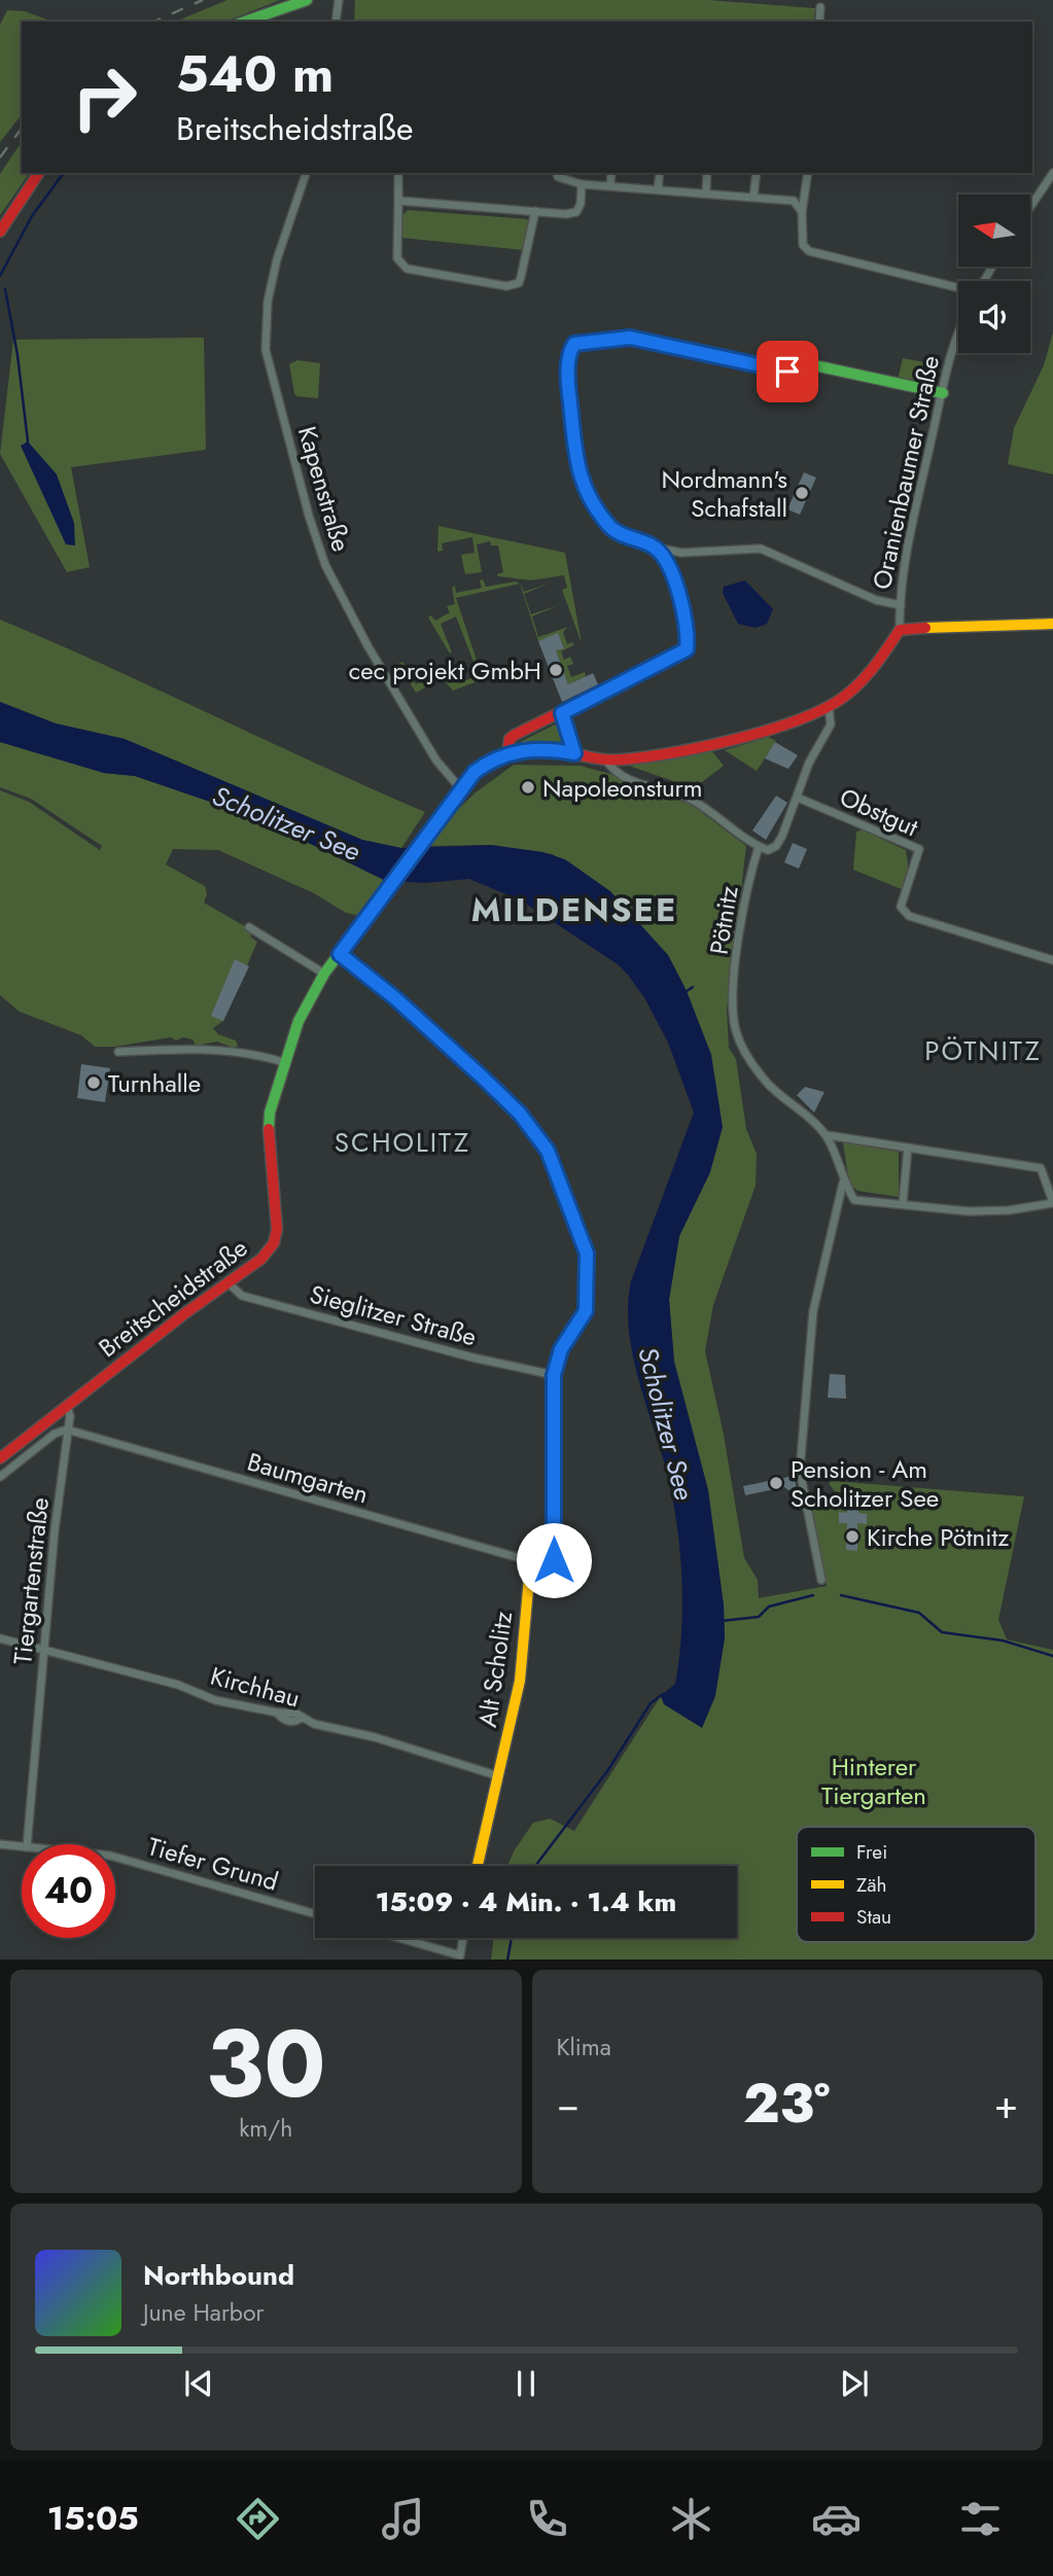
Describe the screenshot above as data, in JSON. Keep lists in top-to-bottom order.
{
  "streets": {
    "street": [
      "Oranienbaumer Straße",
      "Kapenstraße",
      "Obstgut",
      "Pötnitz",
      "Breitscheidstraße",
      "Sieglitzer Straße",
      "Baumgarten",
      "Tiergartenstraße",
      "Alt Scholitz",
      "Kirchhau",
      "Tiefer Grund"
    ]
  },
  "crossings": [
    ["Kapenstraße", "Breitscheidstraße"],
    ["Breitscheidstraße", "Sieglitzer Straße"],
    ["Breitscheidstraße", "Tiergartenstraße"],
    ["Breitscheidstraße", "Alt Scholitz"],
    ["Sieglitzer Straße", "Alt Scholitz"],
    ["Baumgarten", "Tiergartenstraße"],
    ["Baumgarten", "Alt Scholitz"],
    ["Tiergartenstraße", "Kirchhau"],
    ["Alt Scholitz", "Kirchhau"]
  ],
  "districts": ["MILDENSEE", "PÖTNITZ", "SCHOLITZ"],
  "water": ["Scholitzer See"],
  "parks": ["Hinterer Tiergarten"],
  "places": [
    "Nordmann's Schafstall",
    "cec projekt GmbH",
    "Napoleonsturm",
    "Turnhalle",
    "Pension - Am Scholitzer See",
    "Kirche Pötnitz"
  ],
  "legend": ["Frei", "Zäh", "Stau"],
  "north": "left",
  "page": {
    "turn": ["540 m", "Breitscheidstraße"],
    "limit": "40",
    "trip": "15:09 · 4 Min. · 1.4 km",
    "tile": [
      ["30", "km/h"],
      "Klima"
    ],
    "heat": ["−", "23°", "+"],
    "song": ["Northbound", "June Harbor"],
    "tabs": "15:05"
  }
}
